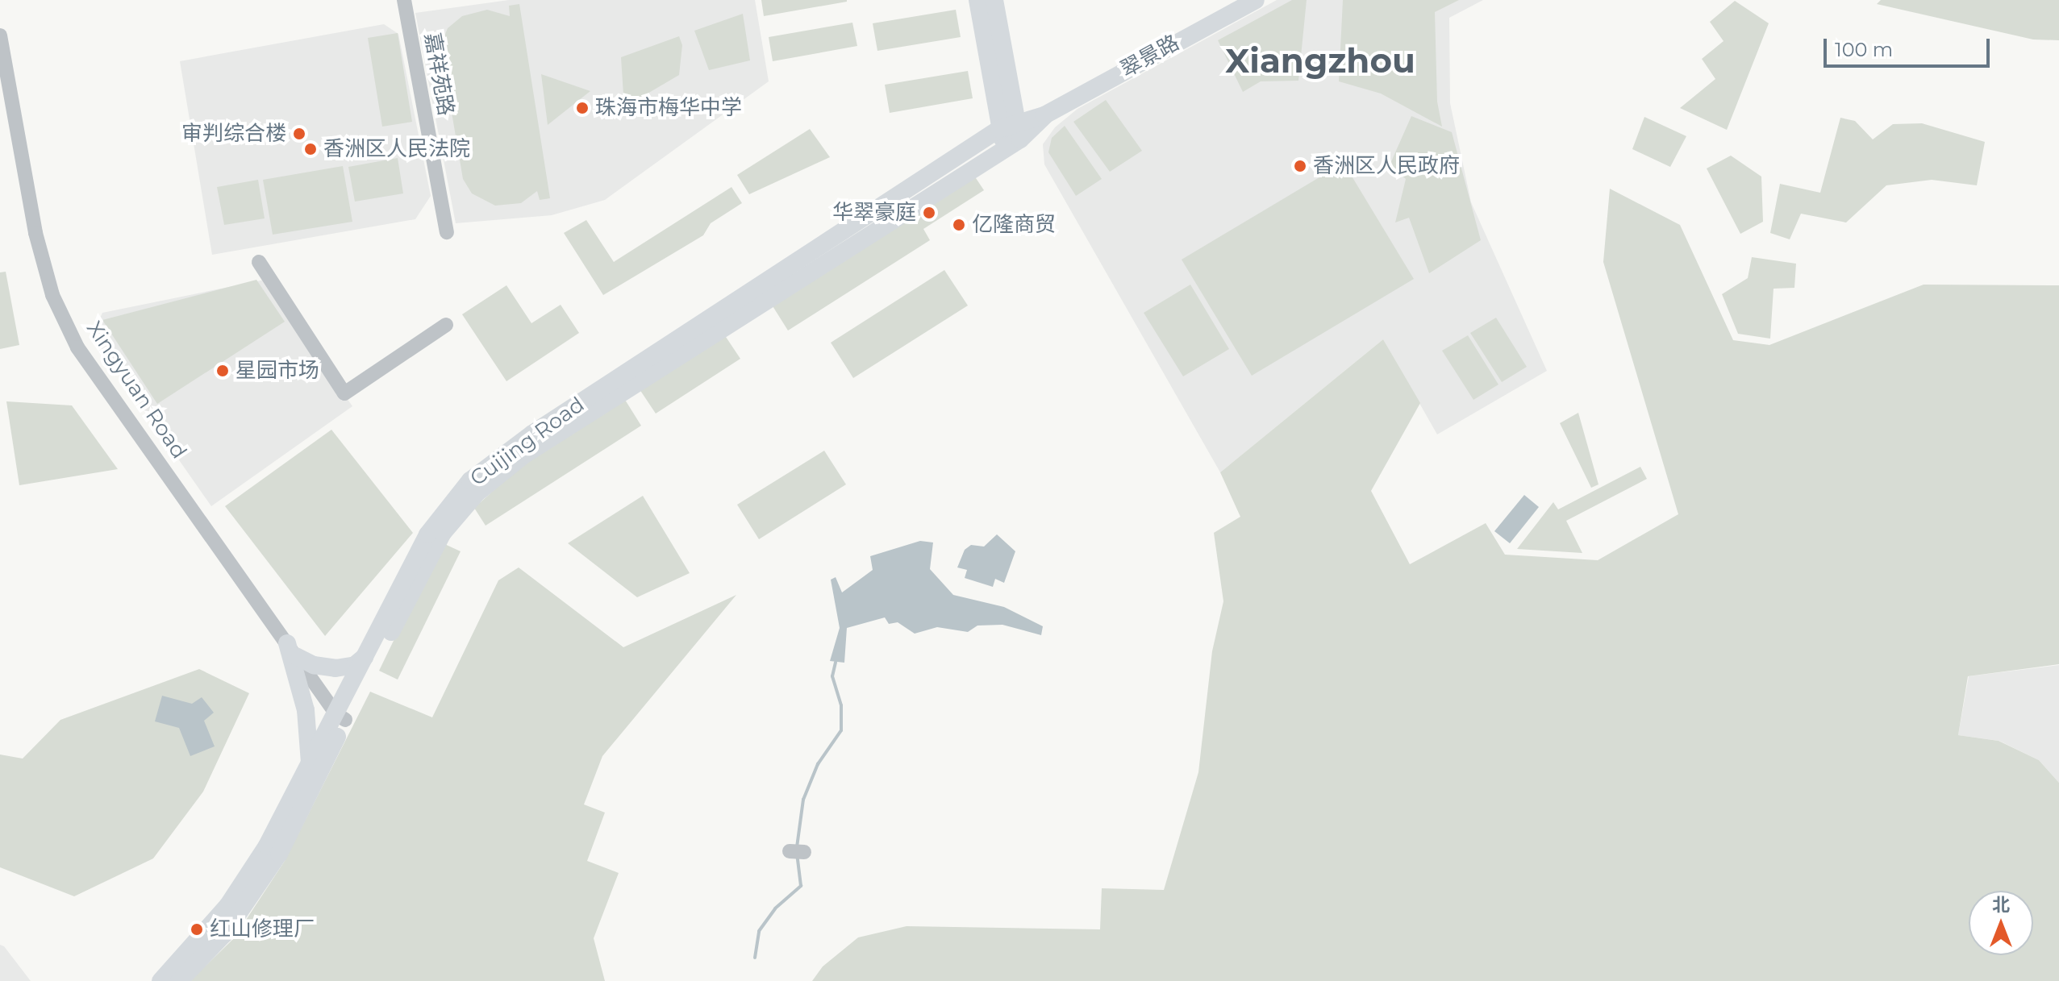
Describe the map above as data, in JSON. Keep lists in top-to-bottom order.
{
  "streets": {
    "main road": ["翠景路", "Cuijing Road"],
    "street": ["嘉祥苑路", "Xingyuan Road"]
  },
  "crossings": [
    ["翠景路", "Cuijing Road"],
    ["Xingyuan Road", "Cuijing Road"]
  ],
  "districts": ["Xiangzhou"],
  "places": [
    "珠海市梅华中学",
    "审判综合楼",
    "香洲区人民法院",
    "香洲区人民政府",
    "华翠豪庭",
    "亿隆商贸",
    "星园市场",
    "红山修理厂"
  ],
  "scale_bar": "100 m",
  "north": "top"
}
